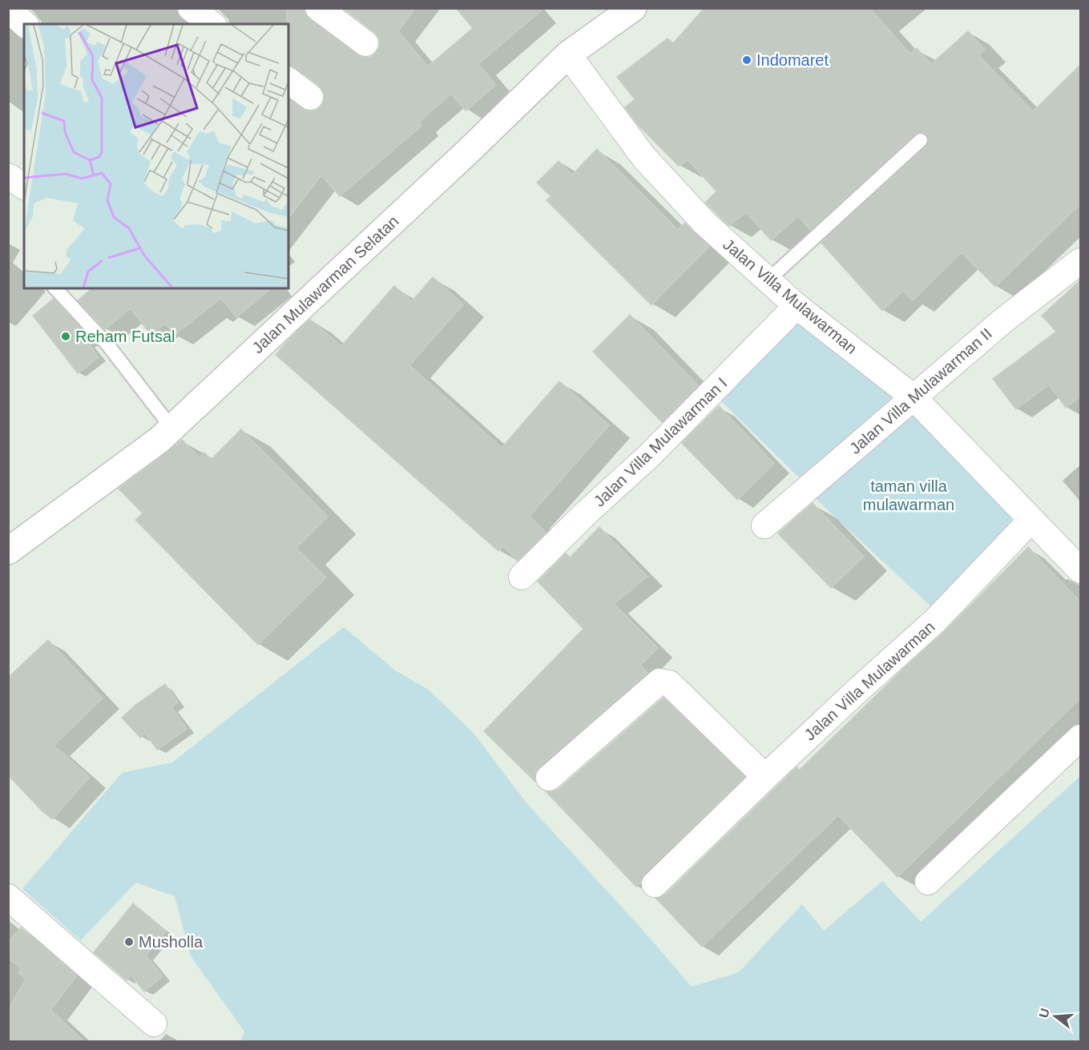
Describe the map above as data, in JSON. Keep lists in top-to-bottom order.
{
  "streets": {
    "street": [
      "Jalan Mulawarman Selatan",
      "Jalan Villa Mulawarman",
      "Jalan Villa Mulawarman II",
      "Jalan Villa Mulawarman I"
    ]
  },
  "crossings": [
    ["Jalan Mulawarman Selatan", "Jalan Villa Mulawarman"],
    ["Jalan Villa Mulawarman", "Jalan Villa Mulawarman II"],
    ["Jalan Villa Mulawarman", "Jalan Villa Mulawarman I"]
  ],
  "parks": ["taman villa mulawarman"],
  "places": ["Indomaret", "Reham Futsal", "Musholla"],
  "north": "left"
}
